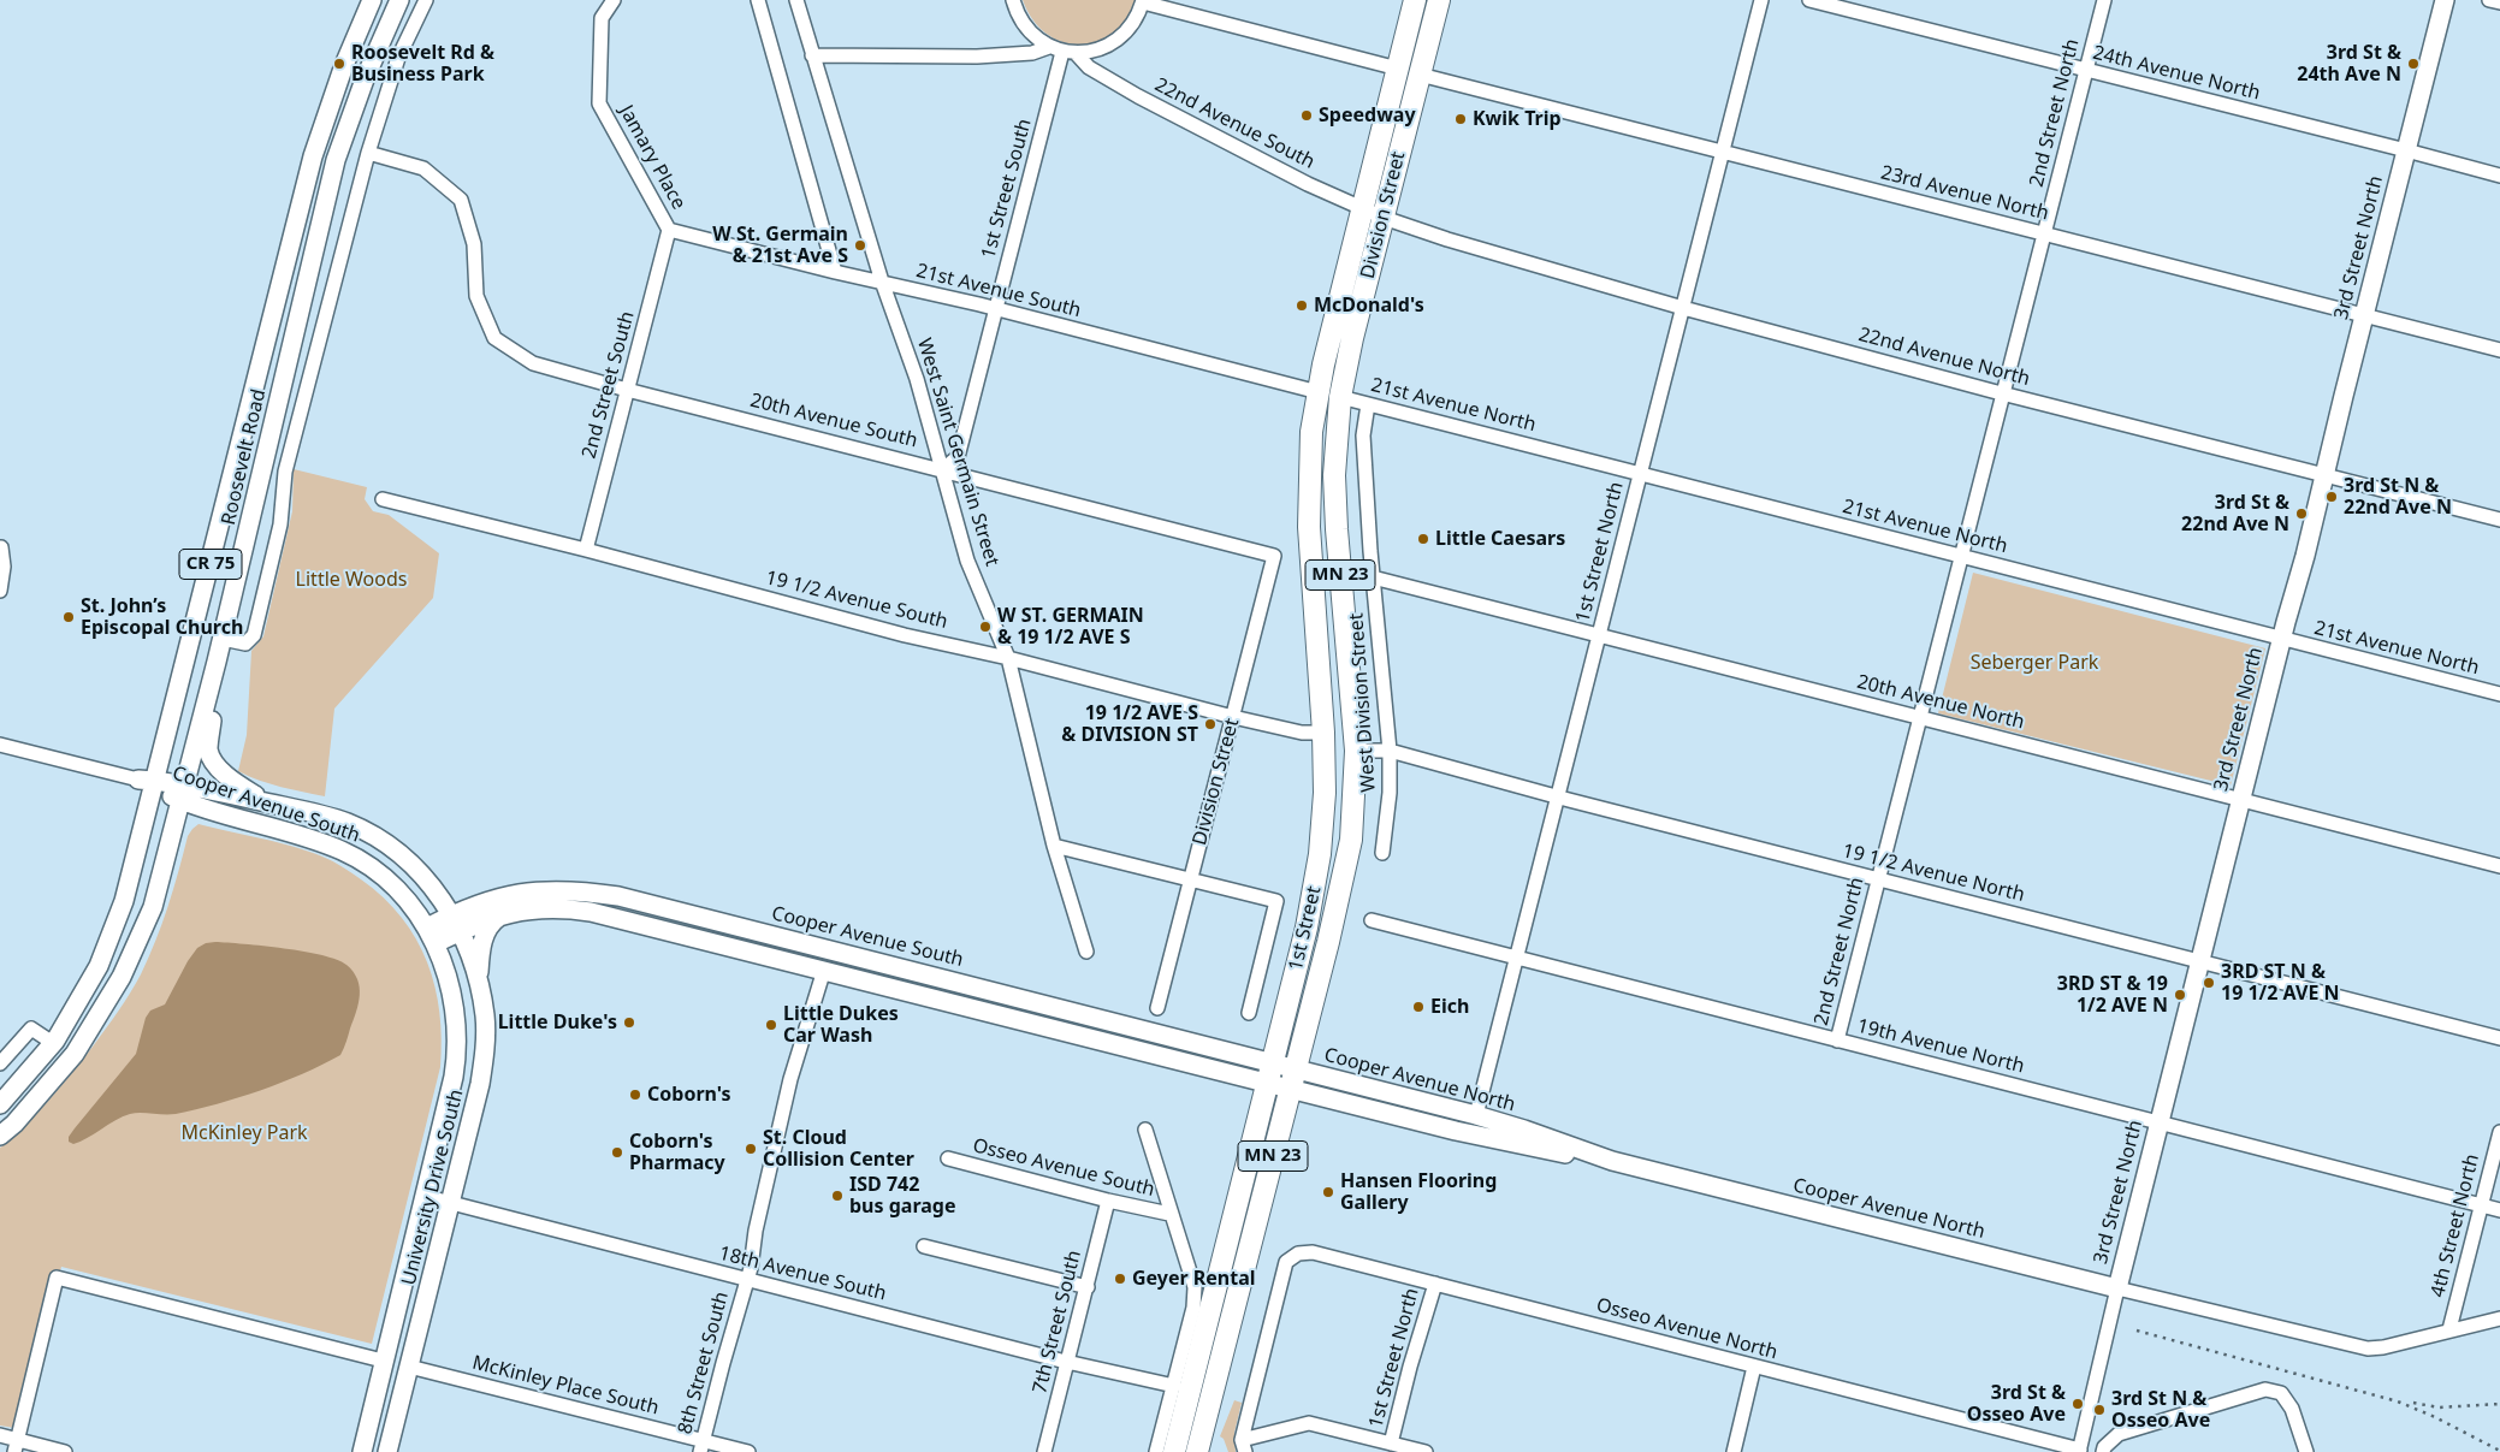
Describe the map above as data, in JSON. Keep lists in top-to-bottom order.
{
  "streets": {
    "highway": ["Division Street", "MN 23", "1st Street"],
    "main road": [
      "3rd Street North",
      "Roosevelt Road",
      "CR 75",
      "Cooper Avenue South",
      "Cooper Avenue North",
      "University Drive South"
    ],
    "street": [
      "24th Avenue North",
      "2nd Street North",
      "22nd Avenue South",
      "Jamary Place",
      "1st Street South",
      "23rd Avenue North",
      "21st Avenue South",
      "22nd Avenue North",
      "2nd Street South",
      "21st Avenue North",
      "20th Avenue South",
      "West Saint Germain Street",
      "1st Street North",
      "19 1/2 Avenue South",
      "West Division Street",
      "20th Avenue North",
      "19 1/2 Avenue North",
      "19th Avenue North",
      "Osseo Avenue South",
      "4th Street North",
      "18th Avenue South",
      "7th Street South",
      "Osseo Avenue North",
      "8th Street South",
      "McKinley Place South"
    ]
  },
  "crossings": [
    ["24th Avenue North", "2nd Street North"],
    ["24th Avenue North", "3rd Street North"],
    ["2nd Street North", "23rd Avenue North"],
    ["2nd Street North", "22nd Avenue North"],
    ["2nd Street North", "21st Avenue North"],
    ["2nd Street North", "20th Avenue North"],
    ["2nd Street North", "19 1/2 Avenue North"],
    ["2nd Street North", "19th Avenue North"],
    ["22nd Avenue South", "1st Street South"],
    ["22nd Avenue South", "Division Street"],
    ["22nd Avenue South", "22nd Avenue North"],
    ["Jamary Place", "21st Avenue South"],
    ["Jamary Place", "2nd Street South"],
    ["1st Street South", "21st Avenue South"],
    ["1st Street South", "20th Avenue South"],
    ["1st Street South", "West Saint Germain Street"],
    ["23rd Avenue North", "Division Street"],
    ["23rd Avenue North", "3rd Street North"],
    ["23rd Avenue North", "1st Street North"],
    ["Division Street", "21st Avenue South"],
    ["Division Street", "22nd Avenue North"],
    ["Division Street", "21st Avenue North"],
    ["Division Street", "20th Avenue South"],
    ["Division Street", "19 1/2 Avenue South"],
    ["Division Street", "1st Street"],
    ["3rd Street North", "22nd Avenue North"],
    ["3rd Street North", "21st Avenue North"],
    ["3rd Street North", "20th Avenue North"],
    ["3rd Street North", "19 1/2 Avenue North"],
    ["3rd Street North", "19th Avenue North"],
    ["3rd Street North", "Cooper Avenue North"],
    ["3rd Street North", "Osseo Avenue North"],
    ["21st Avenue South", "2nd Street South"],
    ["21st Avenue South", "West Saint Germain Street"],
    ["21st Avenue South", "1st Street"],
    ["22nd Avenue North", "1st Street North"],
    ["2nd Street South", "20th Avenue South"],
    ["2nd Street South", "19 1/2 Avenue South"],
    ["21st Avenue North", "1st Street North"],
    ["21st Avenue North", "West Division Street"],
    ["21st Avenue North", "1st Street"],
    ["20th Avenue South", "West Saint Germain Street"],
    ["West Saint Germain Street", "19 1/2 Avenue South"],
    ["Roosevelt Road", "Cooper Avenue South"],
    ["1st Street North", "20th Avenue North"],
    ["1st Street North", "19 1/2 Avenue North"],
    ["1st Street North", "19th Avenue North"],
    ["1st Street North", "Cooper Avenue North"],
    ["1st Street North", "Osseo Avenue North"],
    ["19 1/2 Avenue South", "1st Street"],
    ["West Division Street", "20th Avenue North"],
    ["West Division Street", "19 1/2 Avenue North"],
    ["Cooper Avenue South", "1st Street"],
    ["Cooper Avenue South", "Cooper Avenue North"],
    ["Cooper Avenue South", "University Drive South"],
    ["19 1/2 Avenue North", "1st Street"],
    ["1st Street", "Cooper Avenue North"],
    ["19th Avenue North", "4th Street North"],
    ["Cooper Avenue North", "4th Street North"],
    ["Osseo Avenue South", "7th Street South"],
    ["University Drive South", "18th Avenue South"],
    ["University Drive South", "McKinley Place South"],
    ["18th Avenue South", "7th Street South"],
    ["18th Avenue South", "8th Street South"],
    ["8th Street South", "McKinley Place South"]
  ],
  "parks": ["Little Woods", "Seberger Park", "McKinley Park"],
  "places": [
    "Roosevelt Rd & Business Park",
    "3rd St & 24th Ave N",
    "Speedway",
    "Kwik Trip",
    "W St. Germain & 21st Ave S",
    "McDonald's",
    "3rd St N & 22nd Ave N",
    "3rd St & 22nd Ave N",
    "Little Caesars",
    "St. John’s Episcopal Church",
    "W ST. GERMAIN & 19 1/2 AVE S",
    "19 1/2 AVE S & DIVISION ST",
    "3RD ST N & 19 1/2 AVE N",
    "3RD ST & 19 1/2 AVE N",
    "Eich",
    "Little Duke's",
    "Little Dukes Car Wash",
    "Coborn's",
    "St. Cloud Collision Center",
    "Coborn's Pharmacy",
    "Hansen Flooring Gallery",
    "ISD 742 bus garage",
    "Geyer Rental",
    "3rd St & Osseo Ave",
    "3rd St N & Osseo Ave"
  ]
}
